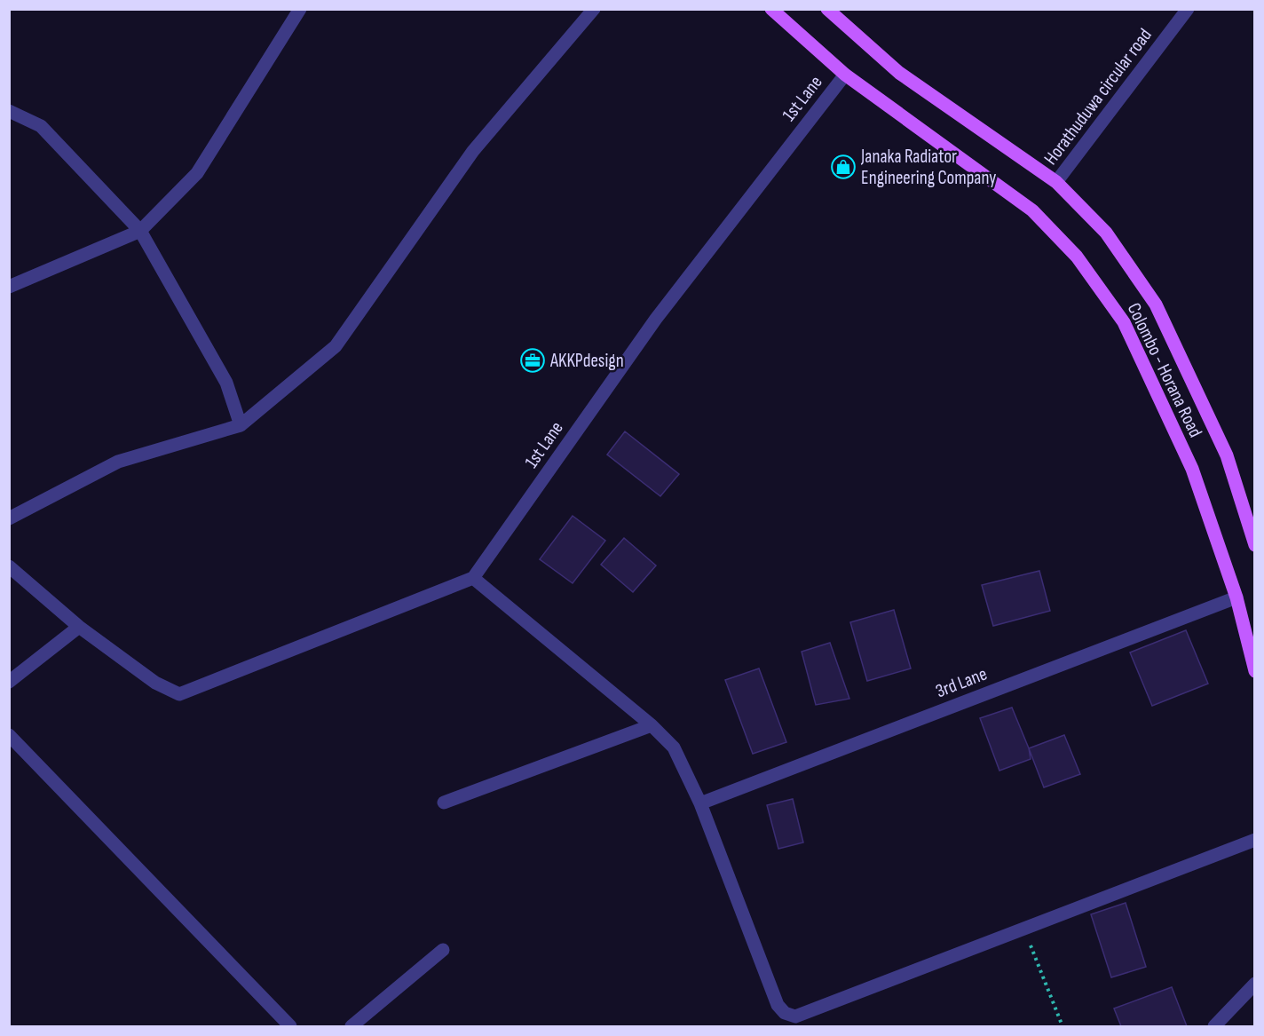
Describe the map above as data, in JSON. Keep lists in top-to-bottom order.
{
  "streets": {
    "main road": ["Colombo - Horana Road"],
    "street": ["Horathuduwa circular road", "1st Lane", "3rd Lane"]
  },
  "crossings": [
    ["Horathuduwa circular road", "Colombo - Horana Road"],
    ["1st Lane", "Colombo - Horana Road"],
    ["Colombo - Horana Road", "3rd Lane"]
  ],
  "places": {
    "shop": ["Janaka Radiator Engineering Company"],
    "office": ["AKKPdesign"]
  }
}
